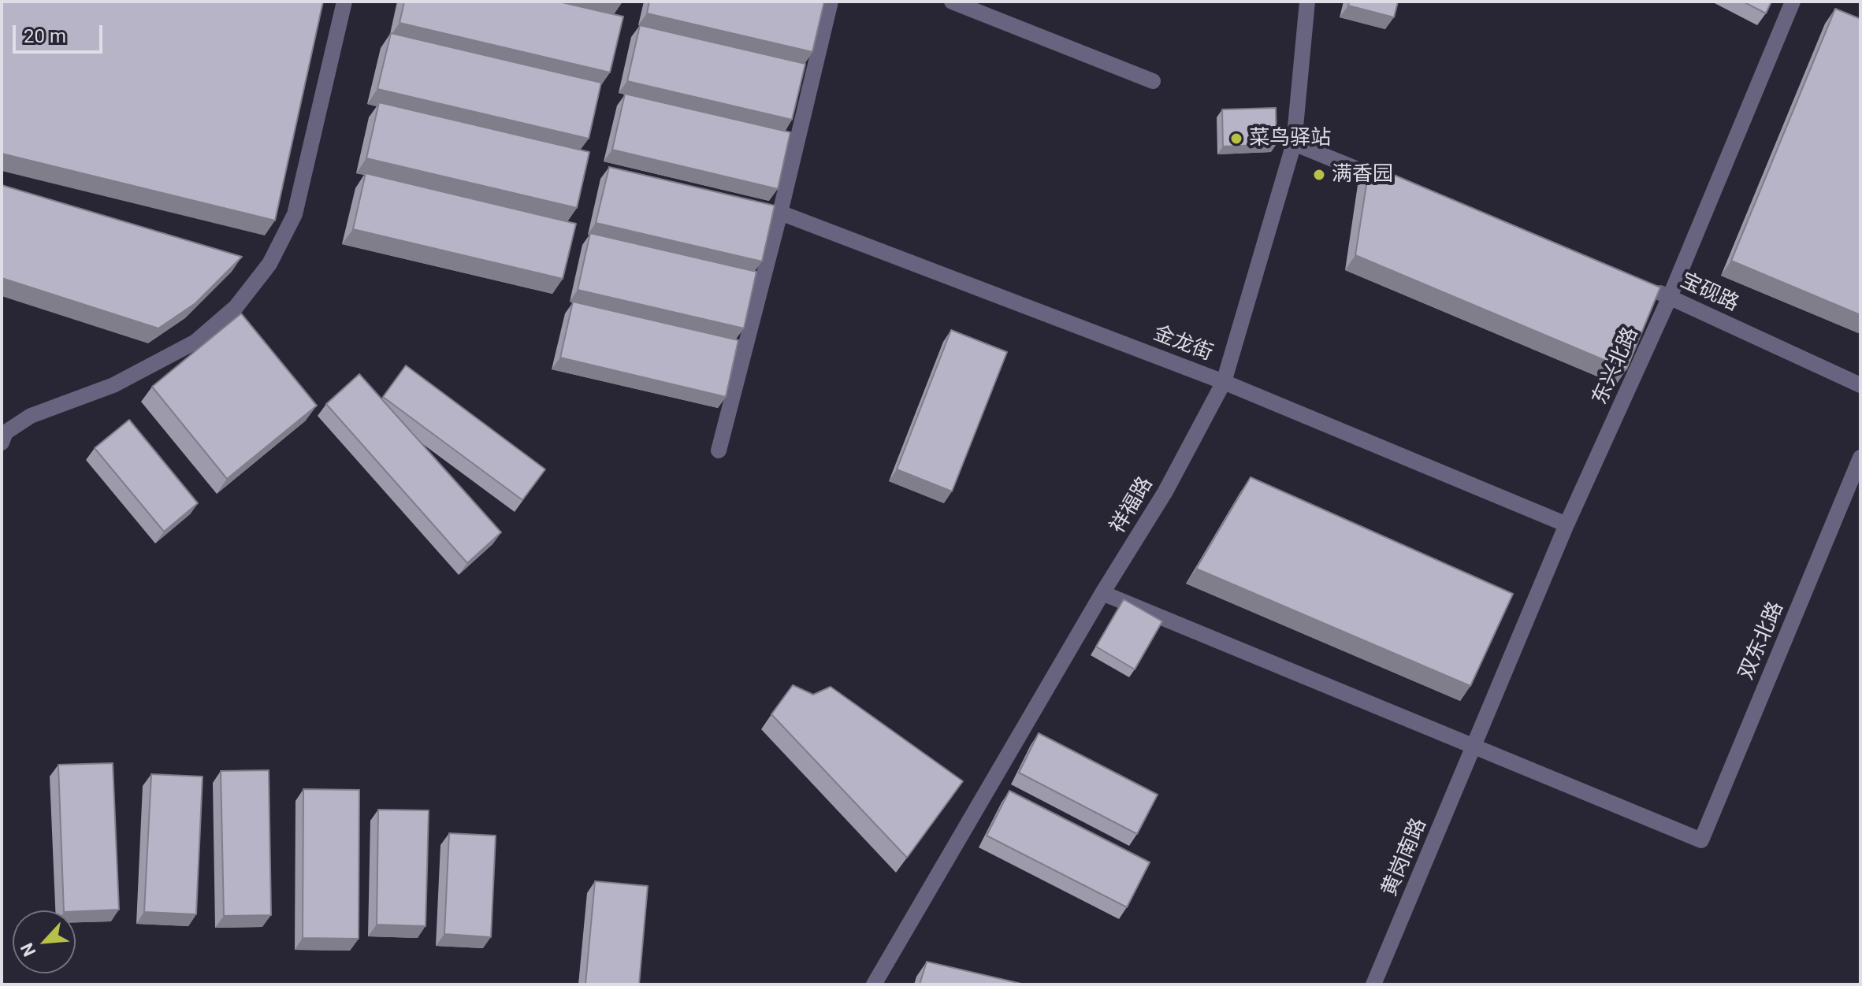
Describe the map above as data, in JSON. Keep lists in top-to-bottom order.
{
  "streets": {
    "street": [
      "宝砚路",
      "金龙街",
      "东兴北路",
      "祥福路",
      "双东北路",
      "黄岗南路"
    ]
  },
  "crossings": [
    ["宝砚路", "东兴北路"],
    ["金龙街", "东兴北路"],
    ["金龙街", "祥福路"],
    ["东兴北路", "双东北路"],
    ["东兴北路", "黄岗南路"],
    ["双东北路", "黄岗南路"]
  ],
  "places": ["菜鸟驿站", "满香园"],
  "scale_bar": "20 m",
  "north": "bottom left"
}
